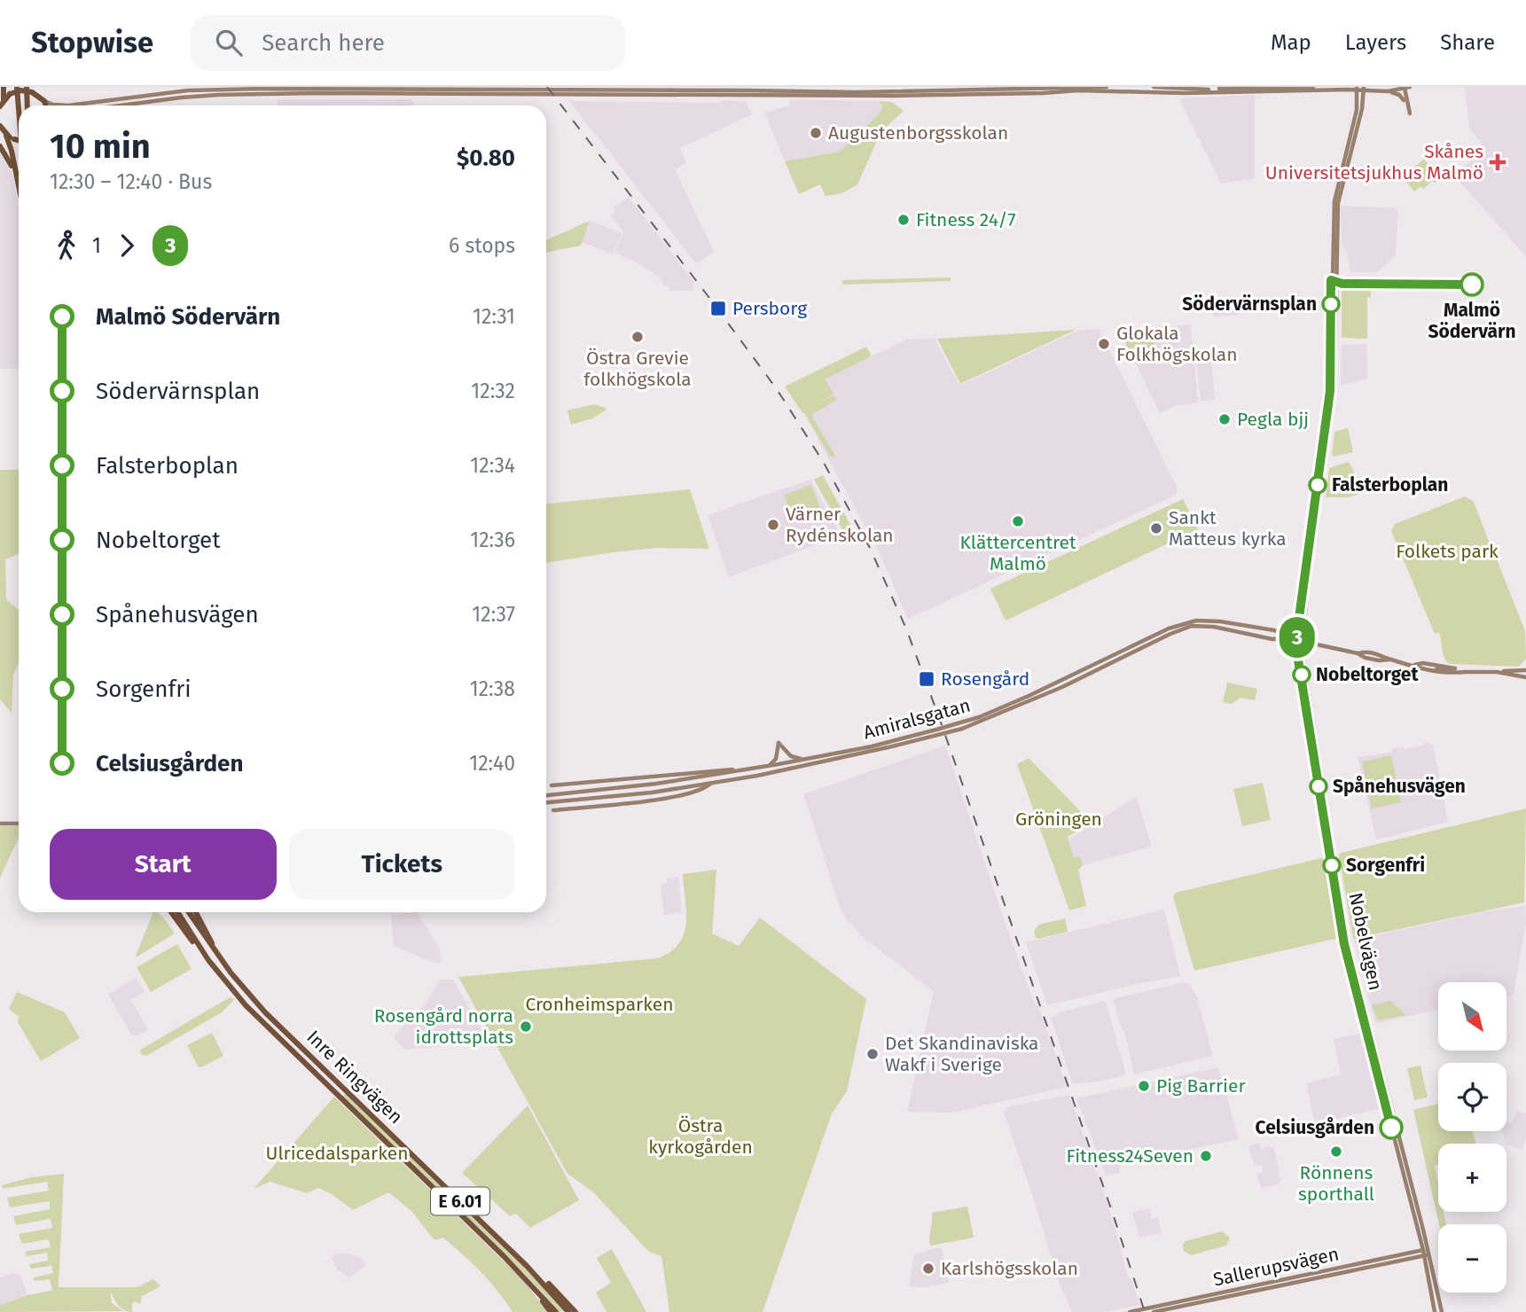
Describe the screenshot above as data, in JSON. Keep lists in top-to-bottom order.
{
  "streets": {
    "highway": ["Inre Ringvägen", "E 6.01"],
    "main road": ["Amiralsgatan", "Nobelvägen", "Sallerupsvägen"]
  },
  "crossings": [
    ["Amiralsgatan", "Nobelvägen"],
    ["Nobelvägen", "Sallerupsvägen"]
  ],
  "parks": [
    "Folkets park",
    "Gröningen",
    "Cronheimsparken",
    "Östra kyrkogården",
    "Ulricedalsparken"
  ],
  "places": {
    "other": [
      "Augustenborgsskolan",
      "Fitness 24/7",
      "Malmö Södervärn",
      "Södervärnsplan",
      "Östra Grevie folkhögskola",
      "Glokala Folkhögskolan",
      "Pegla bjj",
      "Falsterboplan",
      "Klättercentret Malmö",
      "Värner Rydénskolan",
      "Sankt Matteus kyrka",
      "Nobeltorget",
      "Spånehusvägen",
      "Sorgenfri",
      "Rosengård norra idrottsplats",
      "Det Skandinaviska Wakf i Sverige",
      "Pig Barrier",
      "Celsiusgården",
      "Rönnens sporthall",
      "Fitness24Seven",
      "Karlshögsskolan"
    ],
    "health": ["Skånes Universitetsjukhus Malmö"],
    "transit": ["Persborg", "Rosengård"]
  },
  "lines": ["bus line 3"],
  "north": "bottom right",
  "page": {
    "header": "Stopwise",
    "search": "Search here",
    "nav": ["Map", "Layers", "Share"],
    "on_map": "3",
    "heading": ["10 min", "12:30 – 12:40 · Bus", "$0.80"],
    "legs": ["1", "3", "6 stops"],
    "list": [
      {
        "name": "Malmö Södervärn",
        "value": "12:31"
      },
      {
        "name": "Södervärnsplan",
        "value": "12:32"
      },
      {
        "name": "Falsterboplan",
        "value": "12:34"
      },
      {
        "name": "Nobeltorget",
        "value": "12:36"
      },
      {
        "name": "Spånehusvägen",
        "value": "12:37"
      },
      {
        "name": "Sorgenfri",
        "value": "12:38"
      },
      {
        "name": "Celsiusgården",
        "value": "12:40"
      }
    ],
    "buttons": ["Start", "Tickets"],
    "map_buttons": ["+", "−"]
  }
}
